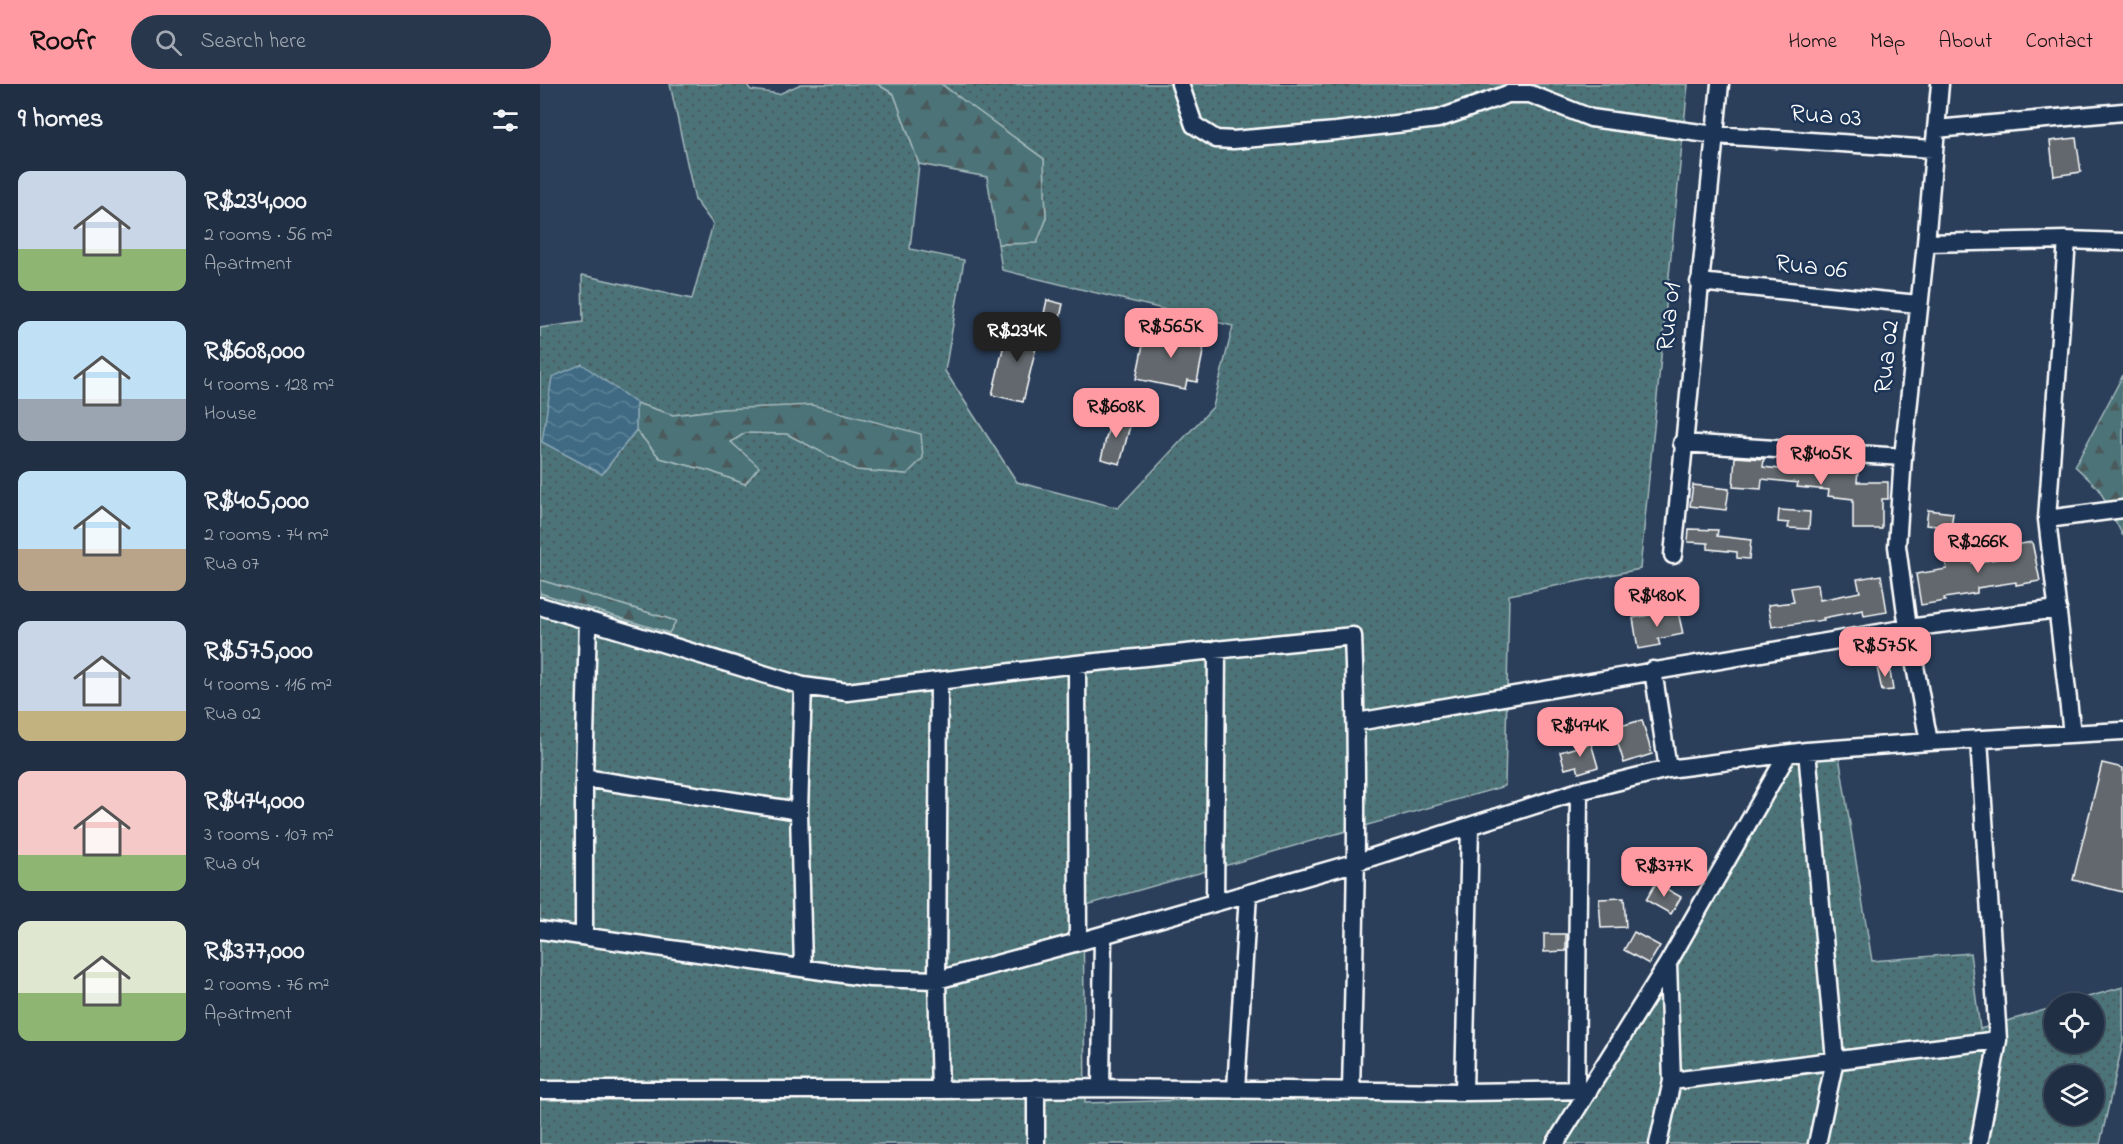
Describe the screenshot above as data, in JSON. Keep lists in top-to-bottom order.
{
  "streets": {
    "street": [
      "Rua 03",
      "Rua 06",
      "Rua 01",
      "Rua 02"
    ]
  },
  "crossings": [
    ["Rua 03", "Rua 01"],
    ["Rua 03", "Rua 02"],
    ["Rua 06", "Rua 01"],
    ["Rua 06", "Rua 02"]
  ],
  "page": {
    "header": "Roofr",
    "search": "Search here",
    "nav": [
      "Home",
      "Map",
      "About",
      "Contact"
    ],
    "heading": "9 homes",
    "list": [
      {
        "name": "R$234,000",
        "note": "2 rooms · 56 m² · Apartment"
      },
      {
        "name": "R$608,000",
        "note": "4 rooms · 128 m² · House"
      },
      {
        "name": "R$405,000",
        "note": "2 rooms · 74 m² · Rua 07"
      },
      {
        "name": "R$575,000",
        "note": "4 rooms · 116 m² · Rua 02"
      },
      {
        "name": "R$474,000",
        "note": "3 rooms · 107 m² · Rua 04"
      },
      {
        "name": "R$377,000",
        "note": "2 rooms · 76 m² · Apartment"
      }
    ],
    "price": [
      "R$565K",
      "R$234K",
      "R$608K",
      "R$405K",
      "R$266K",
      "R$480K",
      "R$575K",
      "R$474K",
      "R$377K"
    ]
  }
}
